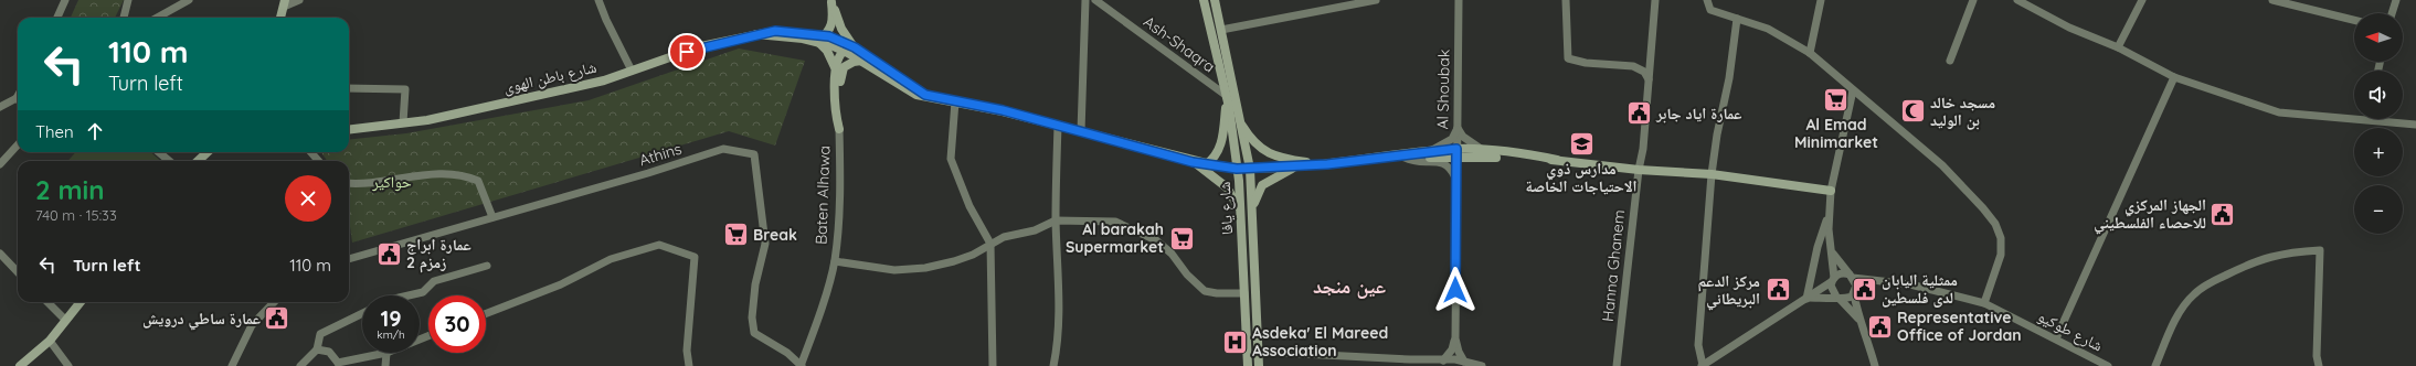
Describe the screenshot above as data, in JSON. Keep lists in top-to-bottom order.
{
  "streets": {
    "main road": ["شارع باطن الهوى", "شارع يافا"],
    "street": [
      "Ash-Shaqra",
      "Al Shoubak",
      "Athins",
      "Baten Alhawa",
      "Hanna Ghanem",
      "شارع طوكيو"
    ]
  },
  "crossings": [
    ["Ash-Shaqra", "شارع يافا"],
    ["Athins", "Baten Alhawa"]
  ],
  "districts": ["عين منجد"],
  "parks": ["حواكير"],
  "places": {
    "supermarket": ["Al Emad Minimarket", "Break", "Al barakah Supermarket"],
    "mosque": ["مسجد خالد بن الوليد"],
    "public building": [
      "عمارة اياد جابر",
      "الجهاز المركزي للاحصاء الفلسطيني",
      "عمارة ابراج زمزم 2",
      "ممثلية اليابان لدى فلسطين",
      "مركز الدعم البريطاني",
      "عمارة ساطي درويش",
      "Representative Office of Jordan"
    ],
    "school or university": ["مدارس ذوي الاحتياجات الخاصة"],
    "hospital": ["Asdeka' El Mareed Association"]
  },
  "north": "left",
  "page": {
    "map_buttons": ["+", "−"],
    "turn": ["110 m", "Turn left"],
    "then": "Then",
    "heading": ["2 min", "740 m · 15:33"],
    "list": [
      {
        "name": "Turn left",
        "value": "110 m"
      }
    ],
    "speed": "19 km/h",
    "limit": "30"
  }
}
